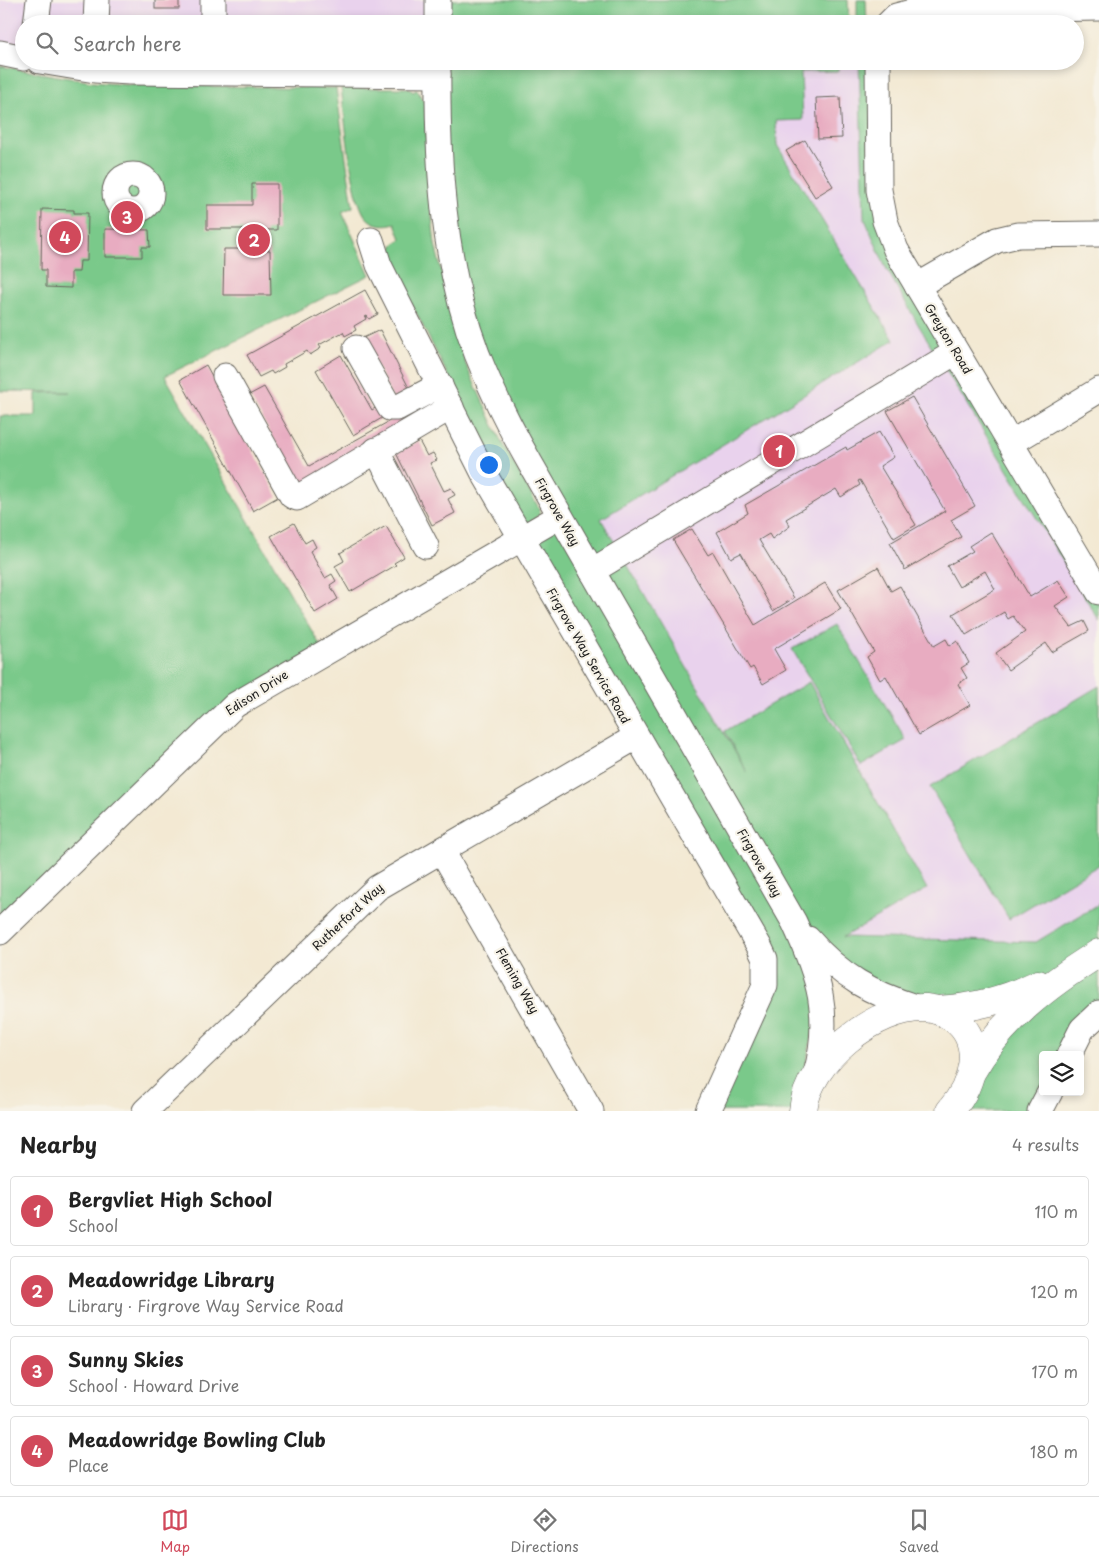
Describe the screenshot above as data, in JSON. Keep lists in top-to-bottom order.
{
  "streets": {
    "street": [
      "Greyton Road",
      "Firgrove Way",
      "Firgrove Way Service Road",
      "Edison Drive",
      "Rutherford Way",
      "Fleming Way"
    ]
  },
  "crossings": [
    ["Firgrove Way", "Edison Drive"],
    ["Firgrove Way Service Road", "Edison Drive"],
    ["Firgrove Way Service Road", "Rutherford Way"],
    ["Rutherford Way", "Fleming Way"]
  ],
  "page": {
    "search": "Search here",
    "pins": [
      "3",
      "4",
      "2",
      "1"
    ],
    "heading": ["Nearby", "4 results"],
    "list": [
      {
        "mark": "1",
        "name": "Bergvliet High School",
        "note": "School",
        "value": "110 m"
      },
      {
        "mark": "2",
        "name": "Meadowridge Library",
        "note": "Library · Firgrove Way Service Road",
        "value": "120 m"
      },
      {
        "mark": "3",
        "name": "Sunny Skies",
        "note": "School · Howard Drive",
        "value": "170 m"
      },
      {
        "mark": "4",
        "name": "Meadowridge Bowling Club",
        "note": "Place",
        "value": "180 m"
      }
    ],
    "nav": ["Map", "Directions", "Saved"]
  }
}
